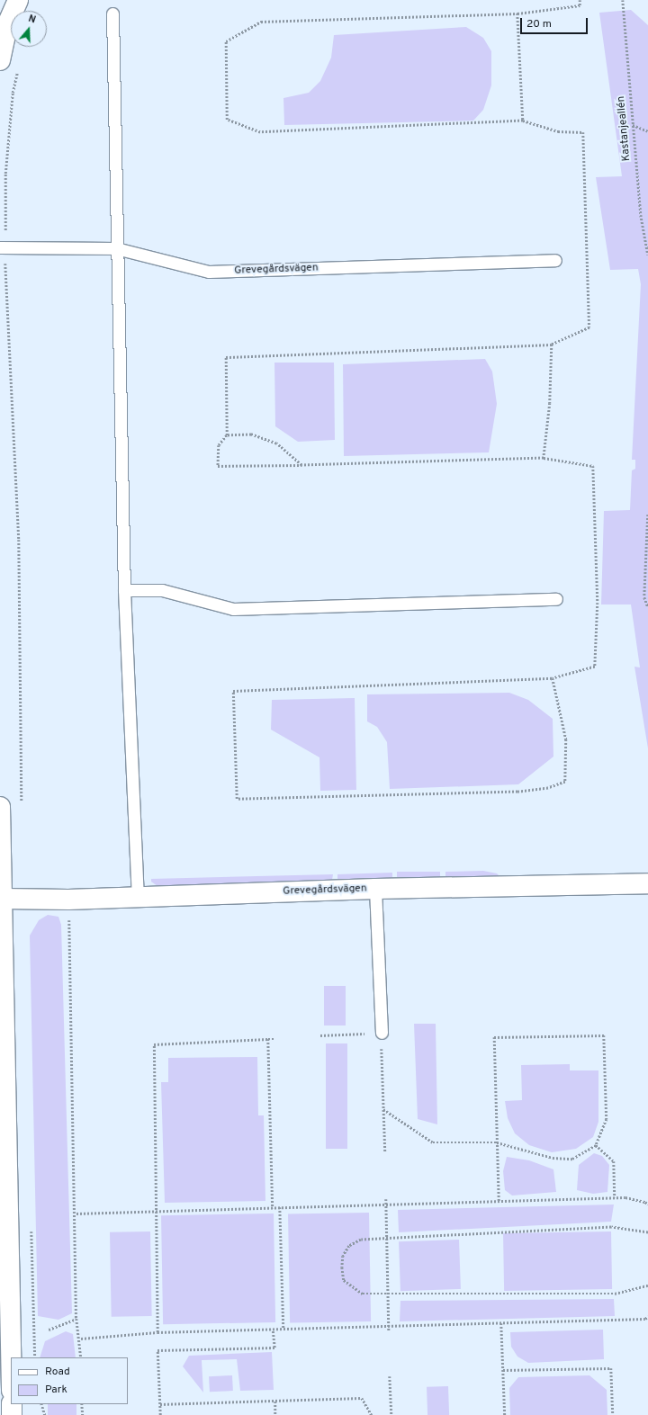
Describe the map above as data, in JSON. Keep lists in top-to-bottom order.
{
  "streets": {
    "street": ["Grevegårdsvägen"],
    "path": ["Kastanjeallén"]
  },
  "legend": ["Road", "Park"],
  "scale_bar": "20 m",
  "north": "top"
}
